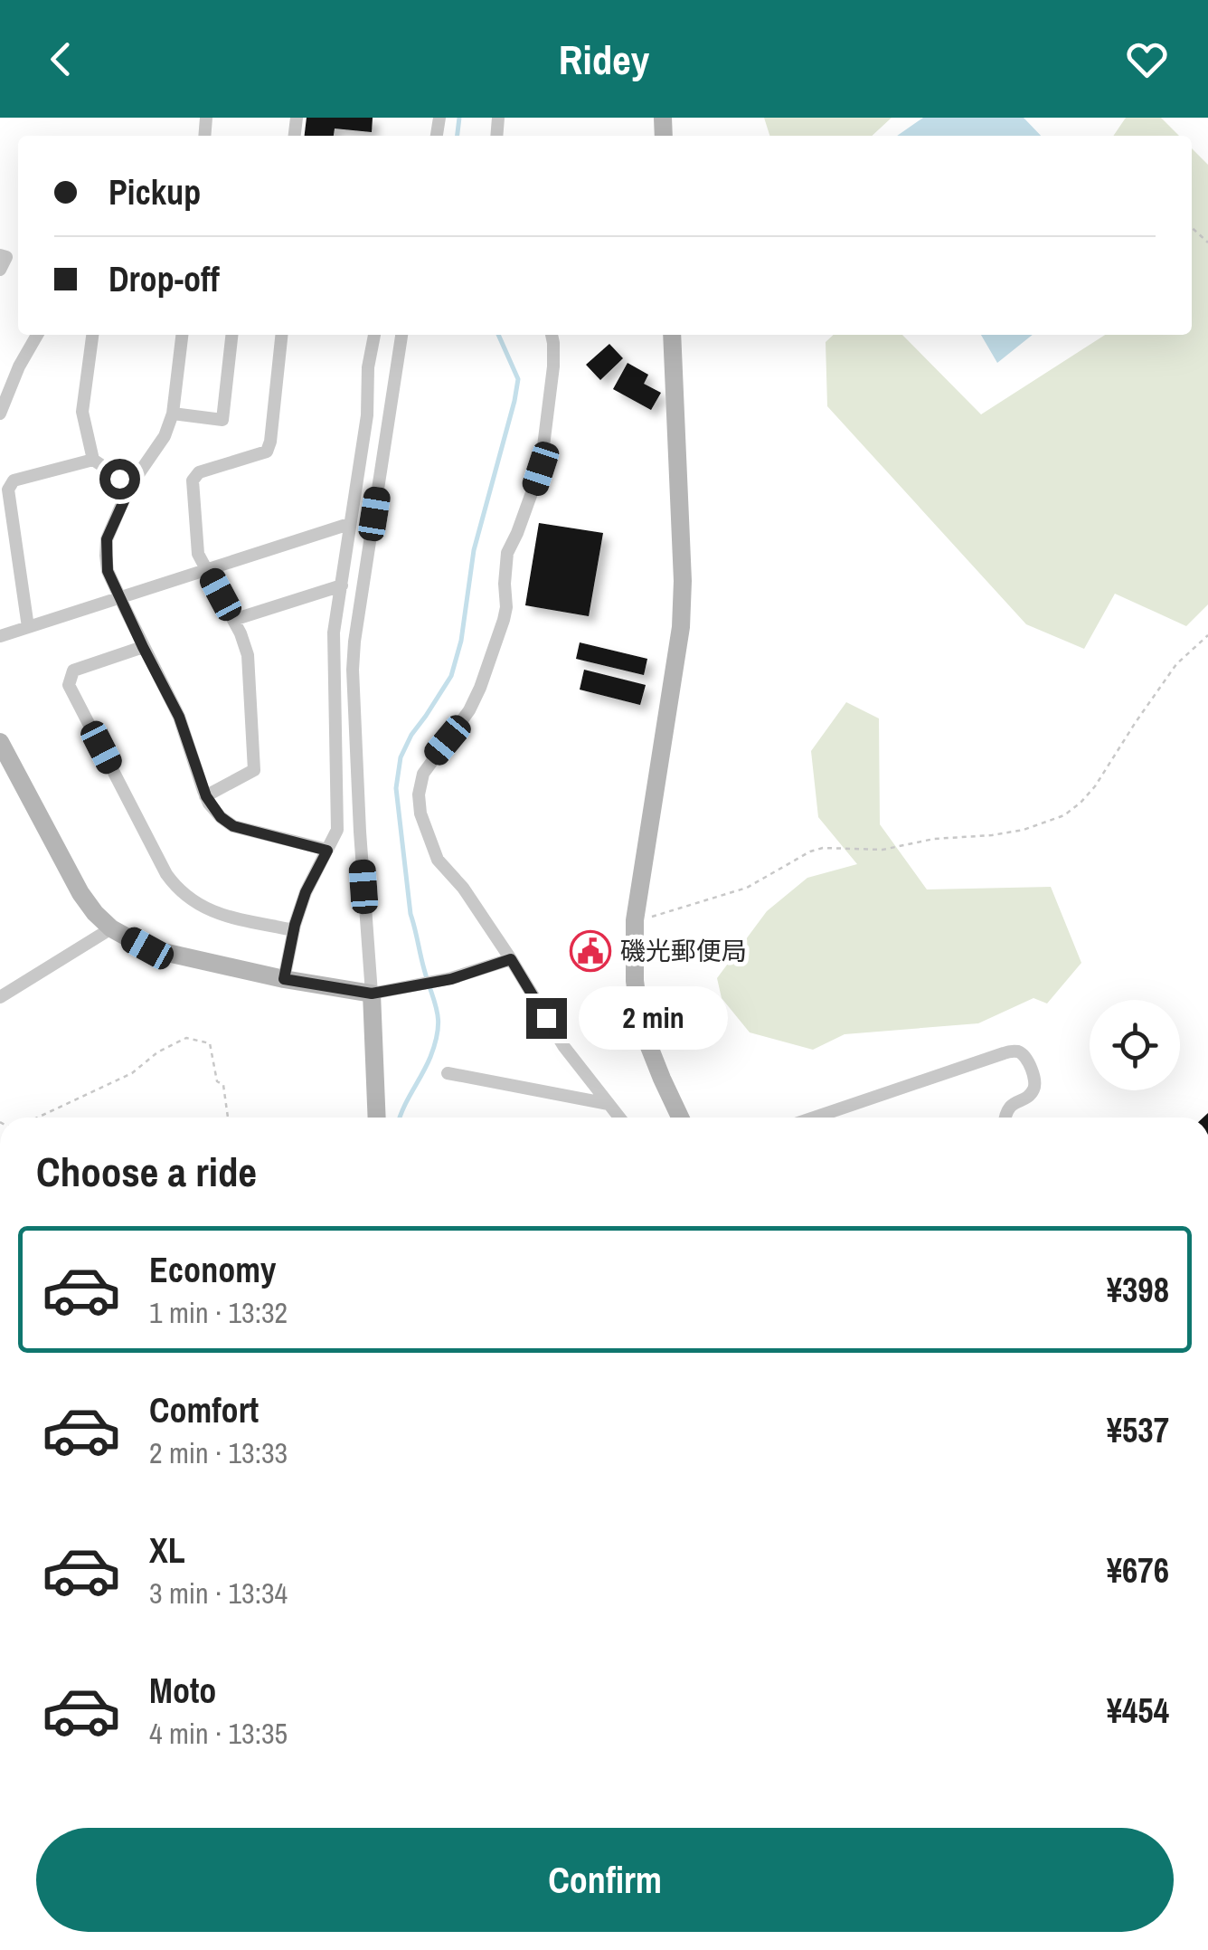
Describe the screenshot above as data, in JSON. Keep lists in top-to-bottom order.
{
  "places": {
    "public building": ["磯光郵便局"]
  },
  "page": {
    "header": "Ridey",
    "banner": ["Pickup", "Drop-off"],
    "bubble": "2 min",
    "heading": "Choose a ride",
    "list": [
      {
        "name": "Economy",
        "note": "1 min · 13:32",
        "value": "¥398"
      },
      {
        "name": "Comfort",
        "note": "2 min · 13:33",
        "value": "¥537"
      },
      {
        "name": "XL",
        "note": "3 min · 13:34",
        "value": "¥676"
      },
      {
        "name": "Moto",
        "note": "4 min · 13:35",
        "value": "¥454"
      }
    ],
    "buttons": "Confirm"
  }
}
